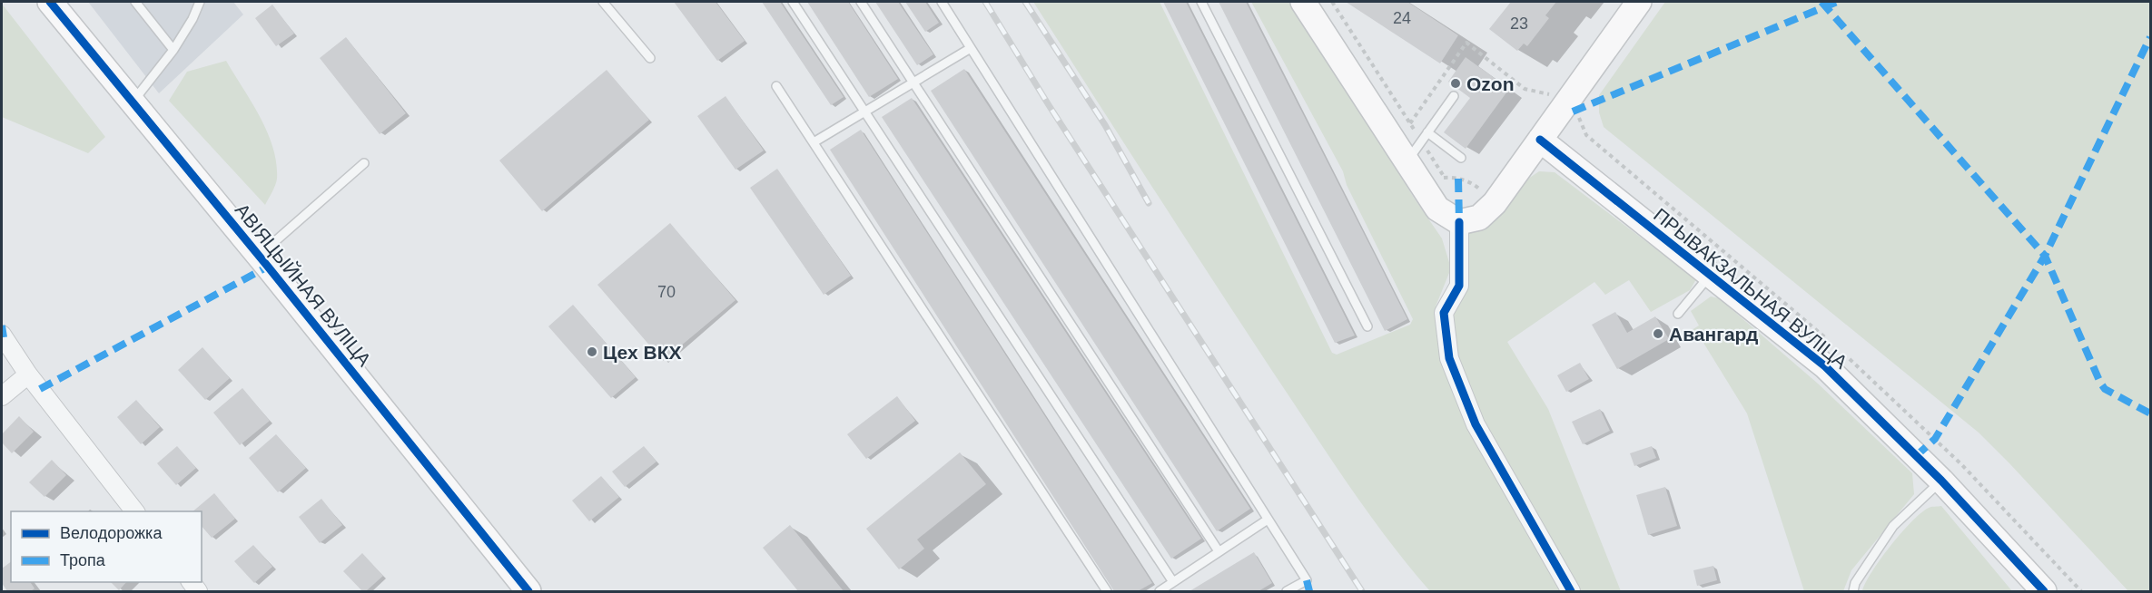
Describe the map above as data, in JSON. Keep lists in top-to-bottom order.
{
  "streets": {
    "street": ["АВІЯЦЫЙНАЯ ВУЛІЦА", "ПРЫВАКЗАЛЬНАЯ ВУЛІЦА"]
  },
  "places": ["Ozon", "Авангард", "Цех ВКХ"],
  "house_numbers": ["24", "23", "70"],
  "legend": ["Велодорожка", "Тропа"]
}
